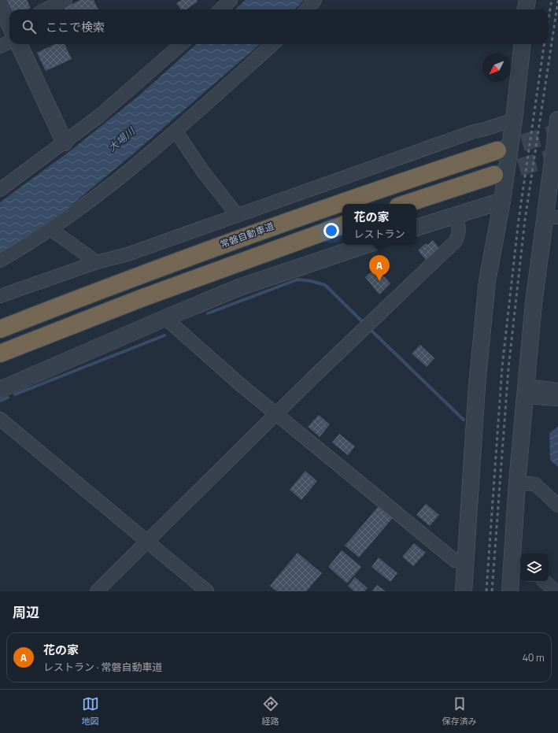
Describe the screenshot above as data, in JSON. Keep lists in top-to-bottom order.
{
  "streets": {
    "highway": ["常磐自動車道"]
  },
  "water": ["大場川"],
  "north": "bottom left",
  "page": {
    "search": "ここで検索",
    "popup": ["花の家", "レストラン"],
    "pins": "A",
    "heading": "周辺",
    "list": [
      {
        "mark": "A",
        "name": "花の家",
        "note": "レストラン · 常磐自動車道",
        "value": "40 m"
      }
    ],
    "nav": ["地図", "経路", "保存済み"]
  }
}
